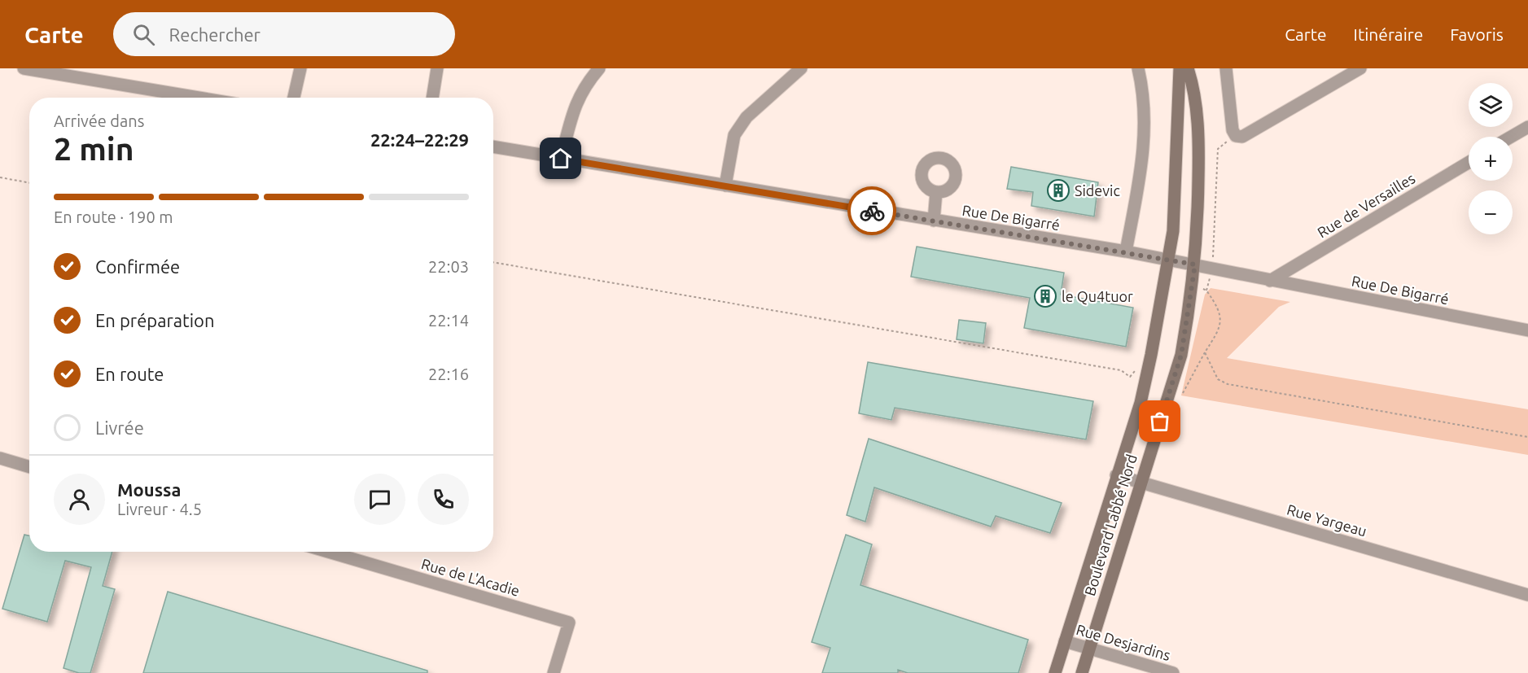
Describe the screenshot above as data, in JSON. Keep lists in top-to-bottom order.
{
  "streets": {
    "main road": ["Boulevard Labbé Nord"],
    "street": [
      "Rue de Versailles",
      "Rue De Bigarré",
      "Rue Yargeau",
      "Rue de L'Acadie",
      "Rue Desjardins"
    ]
  },
  "crossings": [
    ["Rue de Versailles", "Rue De Bigarré"],
    ["Rue De Bigarré", "Boulevard Labbé Nord"],
    ["Rue Yargeau", "Boulevard Labbé Nord"],
    ["Boulevard Labbé Nord", "Rue Desjardins"]
  ],
  "places": {
    "building": ["Sidevic", "le Qu4tuor"]
  },
  "page": {
    "header": "Carte",
    "search": "Rechercher",
    "nav": ["Carte", "Itinéraire", "Favoris"],
    "map_buttons": ["+", "−"],
    "heading": ["2 min", "Arrivée dans", "22:24–22:29"],
    "panel": ["Moussa", "Livreur · 4.5"],
    "bar": "En route · 190 m",
    "list": [
      ["Confirmée", "22:03"],
      ["En préparation", "22:14"],
      ["En route", "22:16"],
      "Livrée"
    ]
  }
}
